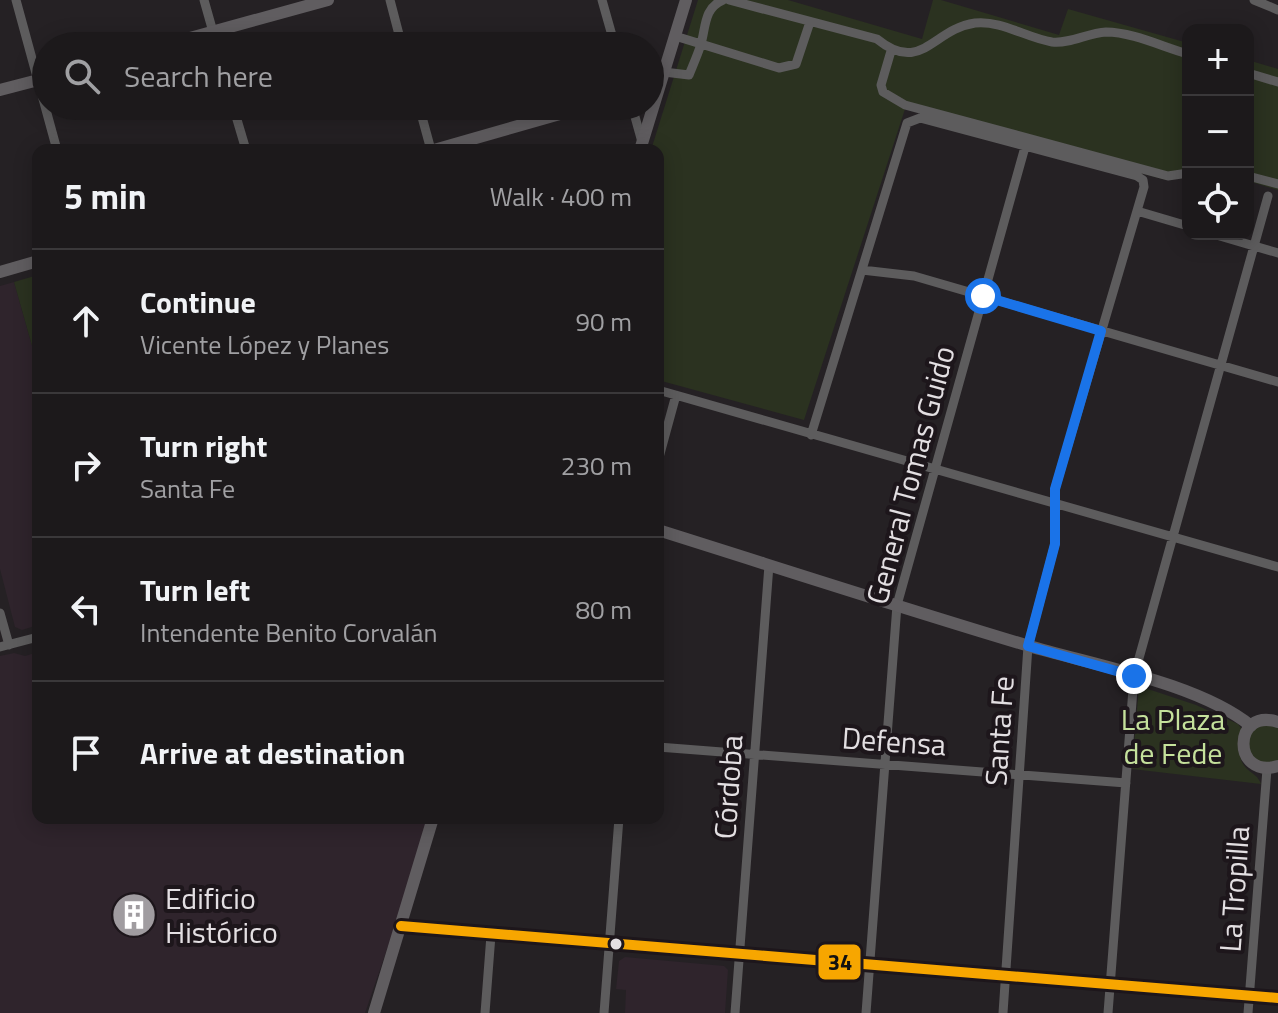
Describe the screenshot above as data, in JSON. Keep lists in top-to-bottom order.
{
  "streets": {
    "street": [
      "General Tomas Guido",
      "Santa Fe",
      "Defensa",
      "Córdoba",
      "La Tropilla"
    ]
  },
  "crossings": [
    ["General Tomas Guido", "Santa Fe"],
    ["General Tomas Guido", "Defensa"],
    ["Santa Fe", "Defensa"],
    ["Defensa", "Córdoba"]
  ],
  "parks": ["La Plaza de Fede"],
  "places": {
    "building": ["Edificio Histórico"]
  },
  "lines": ["transit line 34"],
  "page": {
    "map_buttons": ["+", "−"],
    "search": "Search here",
    "heading": ["5 min", "Walk · 400 m"],
    "list": [
      ["Continue", "Vicente López y Planes", "90 m"],
      ["Turn right", "Santa Fe", "230 m"],
      ["Turn left", "Intendente Benito Corvalán", "80 m"],
      "Arrive at destination"
    ]
  }
}
